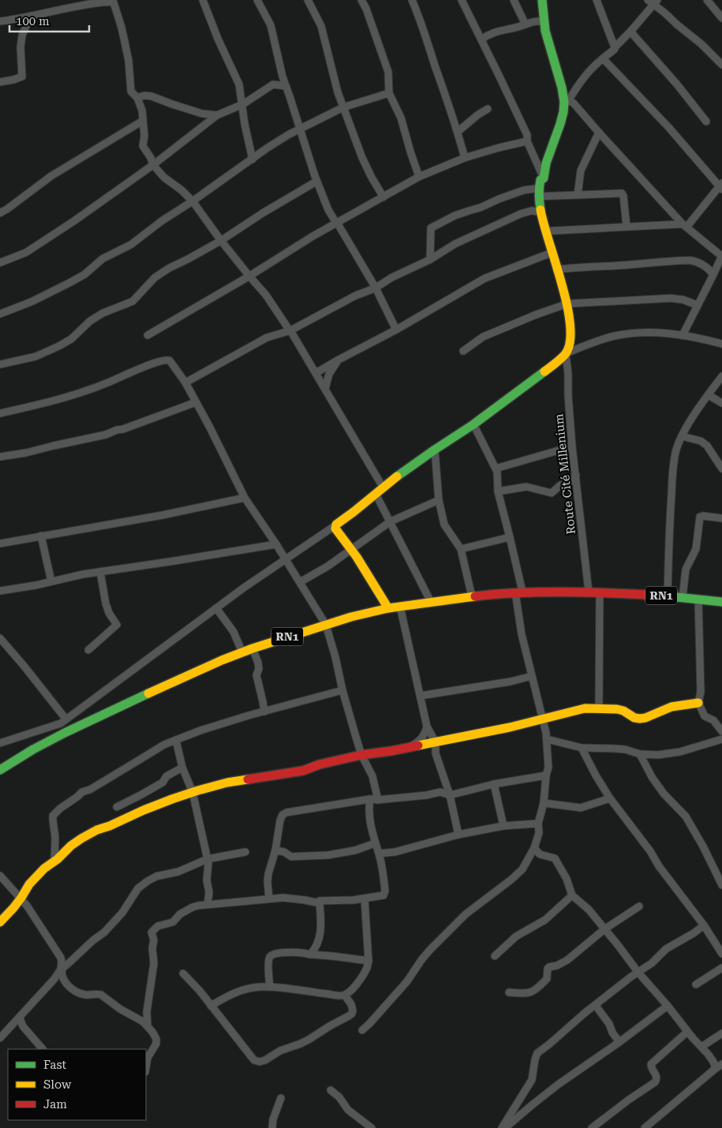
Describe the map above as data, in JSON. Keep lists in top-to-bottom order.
{
  "streets": {
    "main road": ["RN1"],
    "street": ["Route Cité Millenium"]
  },
  "crossings": [
    ["Route Cité Millenium", "RN1"]
  ],
  "legend": ["Fast", "Slow", "Jam"],
  "scale_bar": "100 m"
}
